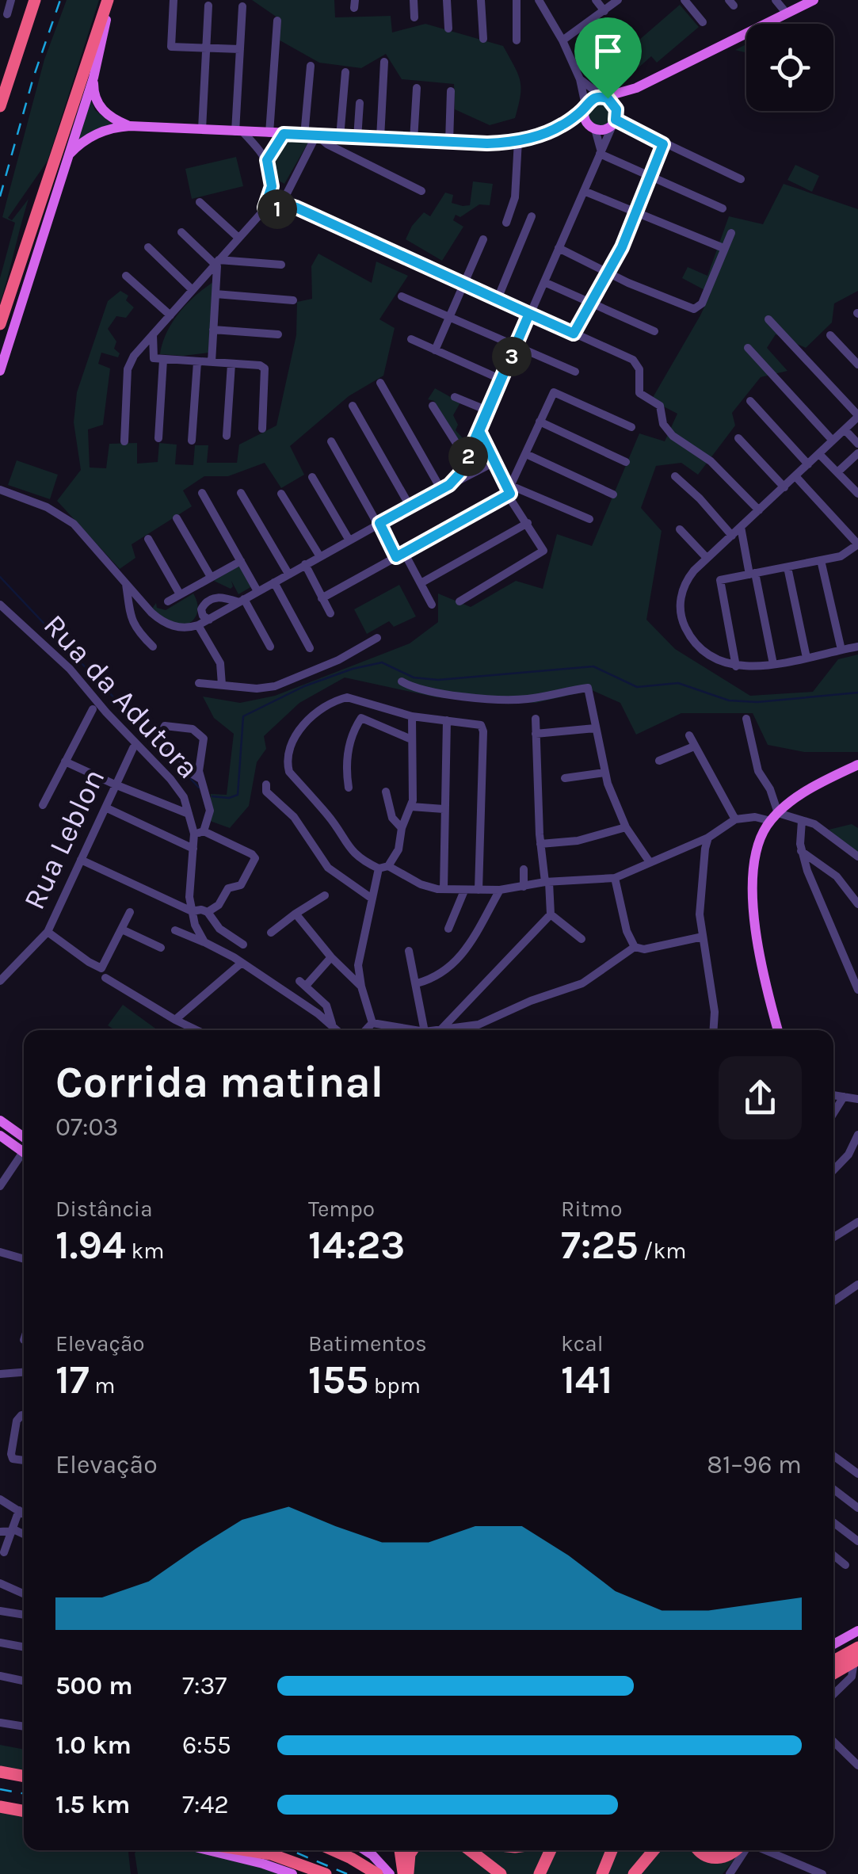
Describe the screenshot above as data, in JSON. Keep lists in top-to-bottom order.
{
  "streets": {
    "street": ["Rua da Adutora", "Rua Leblon"]
  },
  "page": {
    "pins": ["1", "3", "2"],
    "heading": ["Corrida matinal", "07:03"],
    "stats": [
      ["Distância", "1.94 km"],
      ["Tempo", "14:23"],
      ["Ritmo", "7:25 /km"],
      ["Elevação", "17 m"],
      ["Batimentos", "155 bpm"],
      ["kcal", "141"]
    ],
    "chart": ["Elevação", "81–96 m"],
    "list": [
      {
        "name": "500 m",
        "note": "7:37"
      },
      {
        "name": "1.0 km",
        "note": "6:55"
      },
      {
        "name": "1.5 km",
        "note": "7:42"
      }
    ]
  }
}
